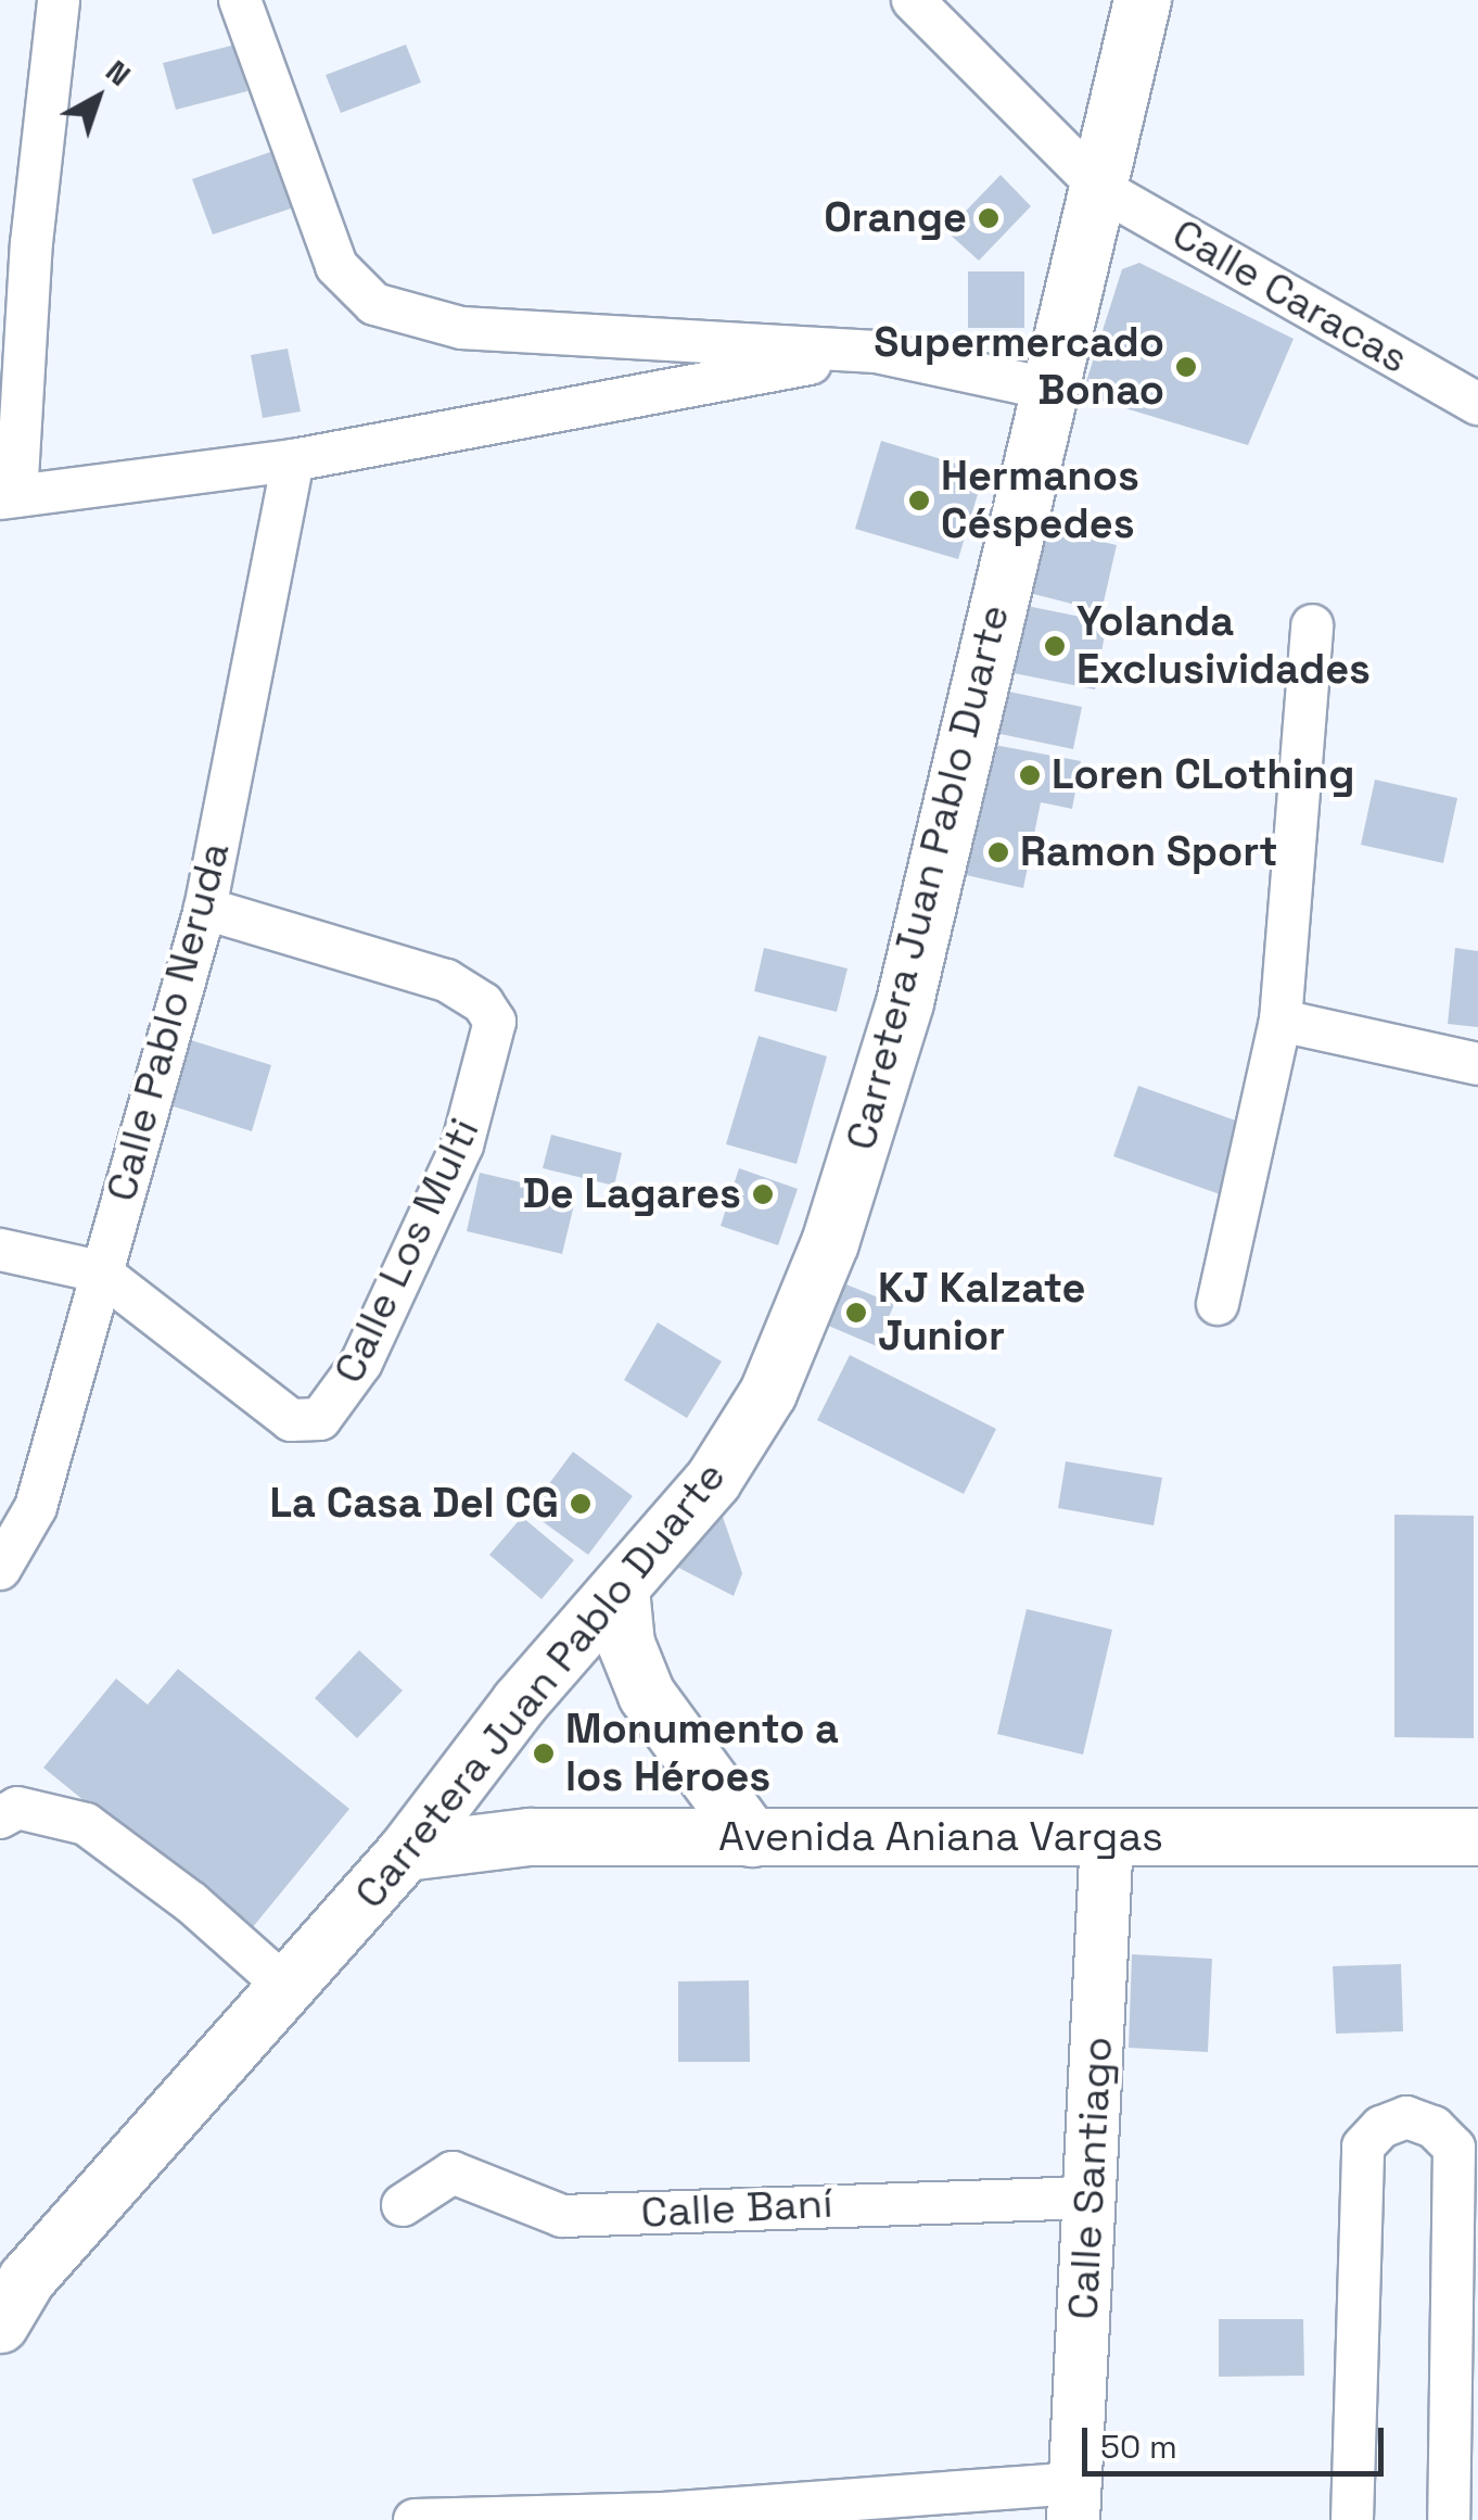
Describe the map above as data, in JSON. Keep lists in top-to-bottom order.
{
  "streets": {
    "main road": ["Carretera Juan Pablo Duarte", "Avenida Aniana Vargas"],
    "street": [
      "Calle Caracas",
      "Calle Pablo Neruda",
      "Calle Los Multi",
      "Calle Santiago",
      "Calle Baní"
    ]
  },
  "crossings": [
    ["Calle Caracas", "Carretera Juan Pablo Duarte"],
    ["Carretera Juan Pablo Duarte", "Avenida Aniana Vargas"],
    ["Calle Pablo Neruda", "Calle Los Multi"],
    ["Avenida Aniana Vargas", "Calle Santiago"],
    ["Calle Santiago", "Calle Baní"]
  ],
  "places": [
    "Orange",
    "Supermercado Bonao",
    "Hermanos Céspedes",
    "Yolanda Exclusividades",
    "Loren CLothing",
    "Ramon Sport",
    "De Lagares",
    "KJ Kalzate Junior",
    "La Casa Del CG",
    "Monumento a los Héroes"
  ],
  "scale_bar": "50 m",
  "north": "top right"
}
